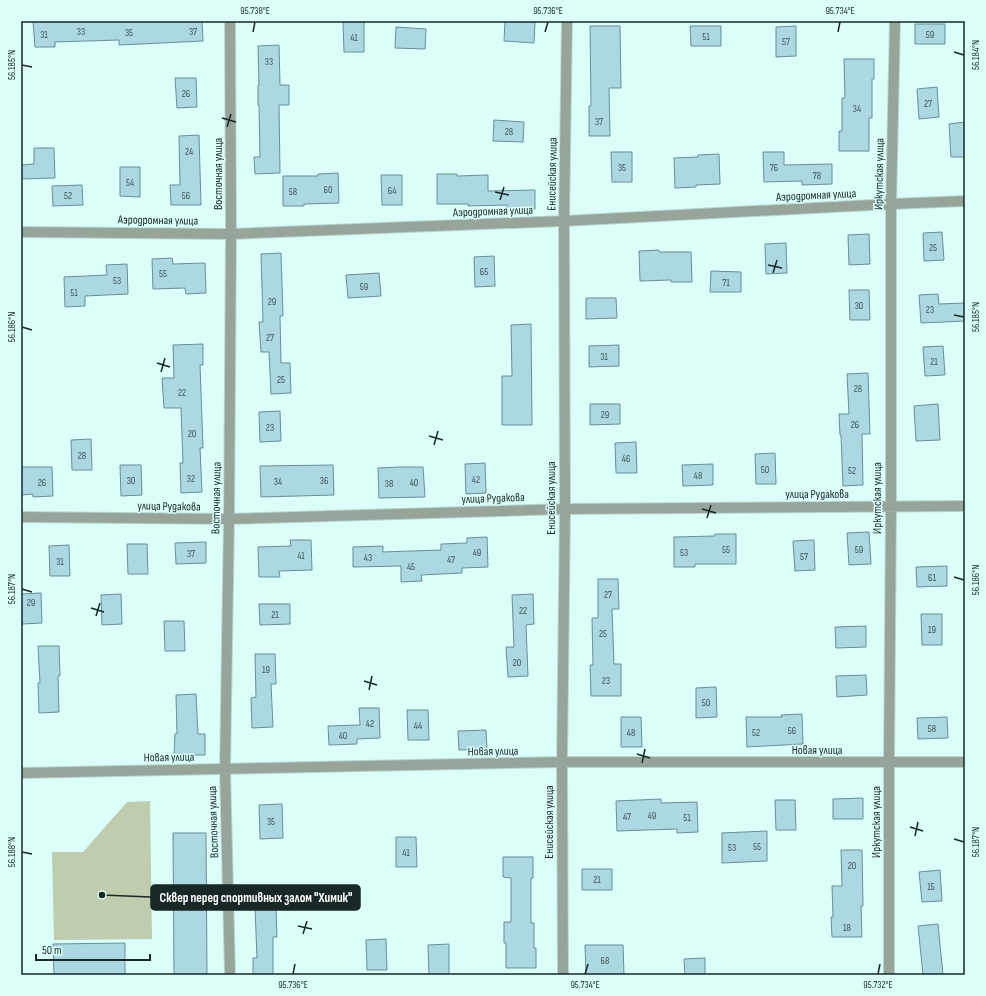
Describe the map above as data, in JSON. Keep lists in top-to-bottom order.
{
  "streets": {
    "street": [
      "Восточная улица",
      "Енисейская улица",
      "Иркутская улица",
      "Аэродромная улица",
      "улица Рудакова",
      "Новая улица"
    ]
  },
  "crossings": [
    ["Восточная улица", "Аэродромная улица"],
    ["Восточная улица", "улица Рудакова"],
    ["Восточная улица", "Новая улица"],
    ["Енисейская улица", "Аэродромная улица"],
    ["Енисейская улица", "улица Рудакова"],
    ["Енисейская улица", "Новая улица"],
    ["Иркутская улица", "Аэродромная улица"],
    ["Иркутская улица", "улица Рудакова"],
    ["Иркутская улица", "Новая улица"]
  ],
  "places": ["Сквер перед спортивных залом \"Химик\""],
  "house_numbers": [
    "33",
    "37",
    "35",
    "31",
    "59",
    "51",
    "41",
    "57",
    "33",
    "26",
    "27",
    "34",
    "37",
    "28",
    "24",
    "35",
    "76",
    "78",
    "54",
    "60",
    "64",
    "58",
    "52",
    "56",
    "25",
    "65",
    "55",
    "53",
    "71",
    "59",
    "51",
    "29",
    "30",
    "23",
    "27",
    "31",
    "21",
    "25",
    "28",
    "22",
    "29",
    "26",
    "23",
    "20",
    "28",
    "46",
    "50",
    "52",
    "48",
    "32",
    "42",
    "30",
    "36",
    "34",
    "26",
    "40",
    "38",
    "55",
    "59",
    "49",
    "53",
    "37",
    "41",
    "57",
    "43",
    "47",
    "31",
    "45",
    "61",
    "27",
    "29",
    "22",
    "21",
    "19",
    "25",
    "20",
    "19",
    "23",
    "50",
    "42",
    "44",
    "58",
    "56",
    "48",
    "52",
    "40",
    "49",
    "47",
    "51",
    "35",
    "55",
    "53",
    "41",
    "20",
    "21",
    "15",
    "18",
    "68"
  ],
  "scale_bar": "50 m",
  "coordinates": [
    "95.738°E",
    "95.736°E",
    "95.734°E",
    "56.184°N",
    "56.185°N",
    "56.186°N",
    "56.187°N",
    "56.188°N",
    "95.732°E"
  ]
}
